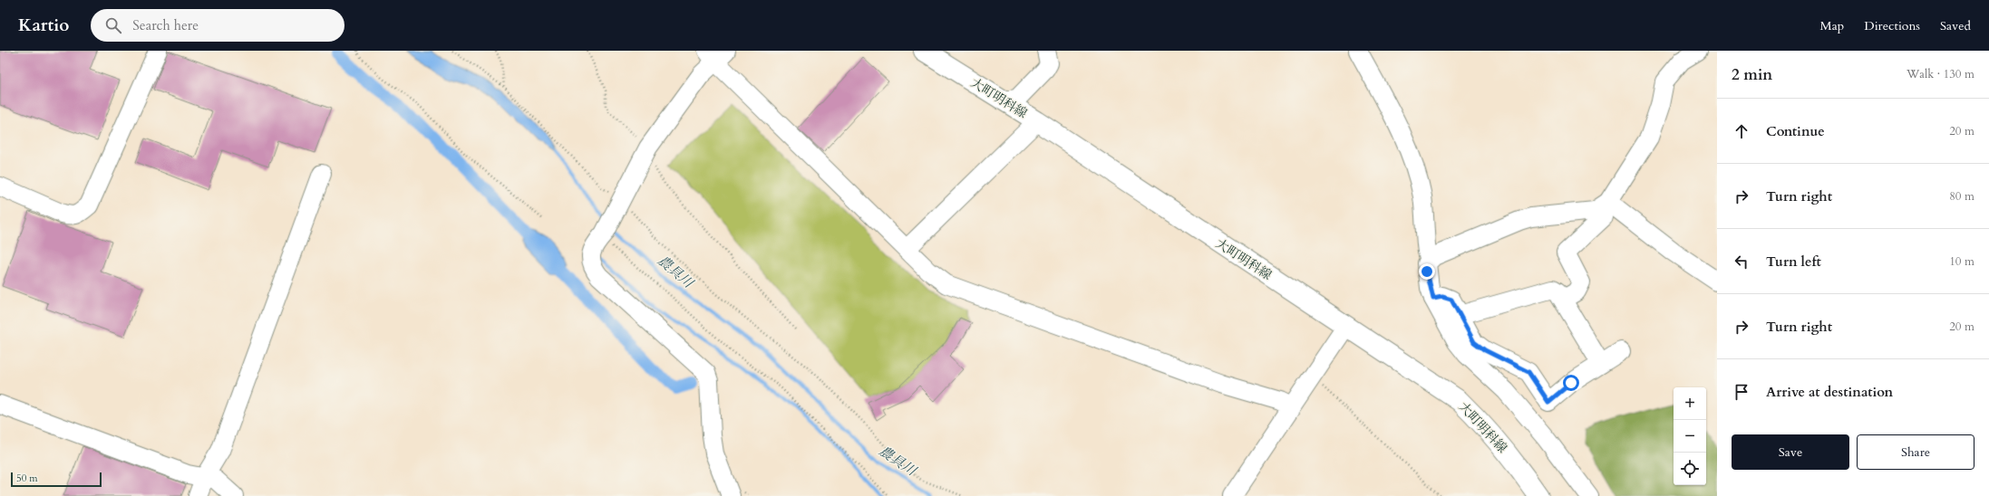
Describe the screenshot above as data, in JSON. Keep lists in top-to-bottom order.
{
  "streets": {
    "main road": ["大町明科線"]
  },
  "water": ["農具川"],
  "scale_bar": "50 m",
  "page": {
    "header": "Kartio",
    "search": "Search here",
    "nav": ["Map", "Directions", "Saved"],
    "heading": ["2 min", "Walk · 130 m"],
    "list": [
      ["Continue", "20 m"],
      ["Turn right", "80 m"],
      ["Turn left", "10 m"],
      ["Turn right", "20 m"],
      "Arrive at destination"
    ],
    "map_buttons": ["+", "−"],
    "buttons": ["Save", "Share"],
    "scale": "50 m"
  }
}
